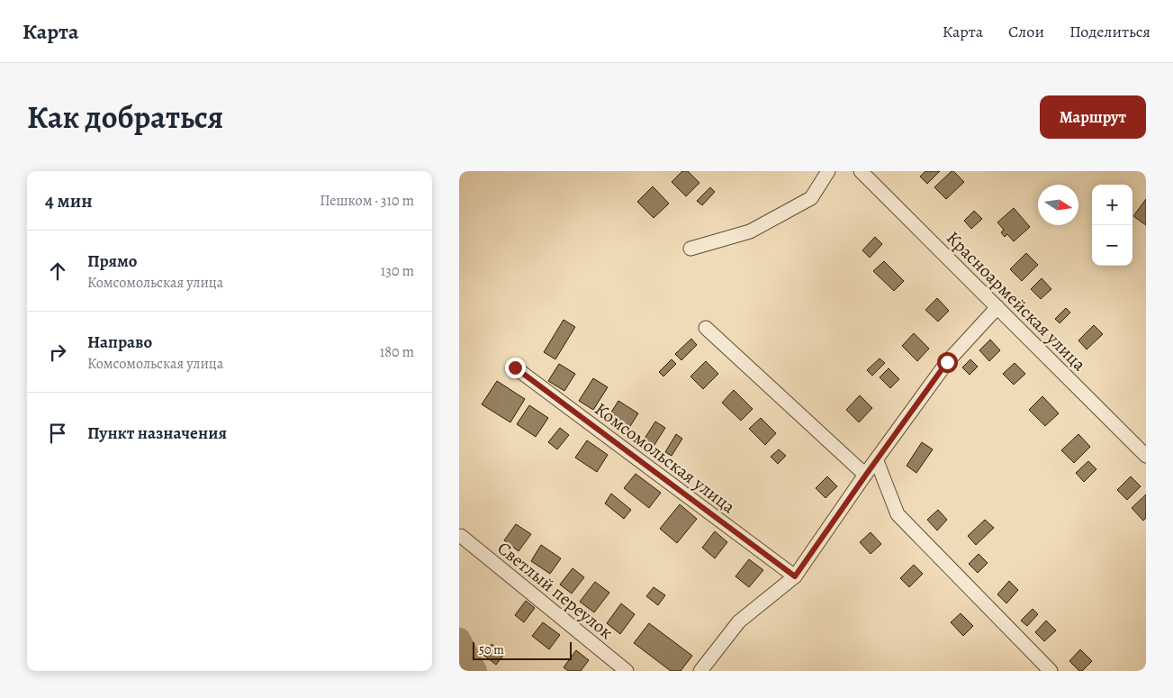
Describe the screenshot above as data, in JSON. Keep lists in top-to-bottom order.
{
  "streets": {
    "street": ["Красноармейская улица", "Комсомольская улица", "Светлый переулок"]
  },
  "scale_bar": "50 m",
  "north": "right",
  "page": {
    "header": "Карта",
    "nav": ["Карта", "Слои", "Поделиться"],
    "title": "Как добраться",
    "buttons": "Маршрут",
    "heading": ["4 мин", "Пешком · 310 m"],
    "map_buttons": ["+", "−"],
    "list": [
      ["Прямо", "Комсомольская улица", "130 m"],
      ["Направо", "Комсомольская улица", "180 m"],
      "Пункт назначения"
    ],
    "scale": "50 m"
  }
}
